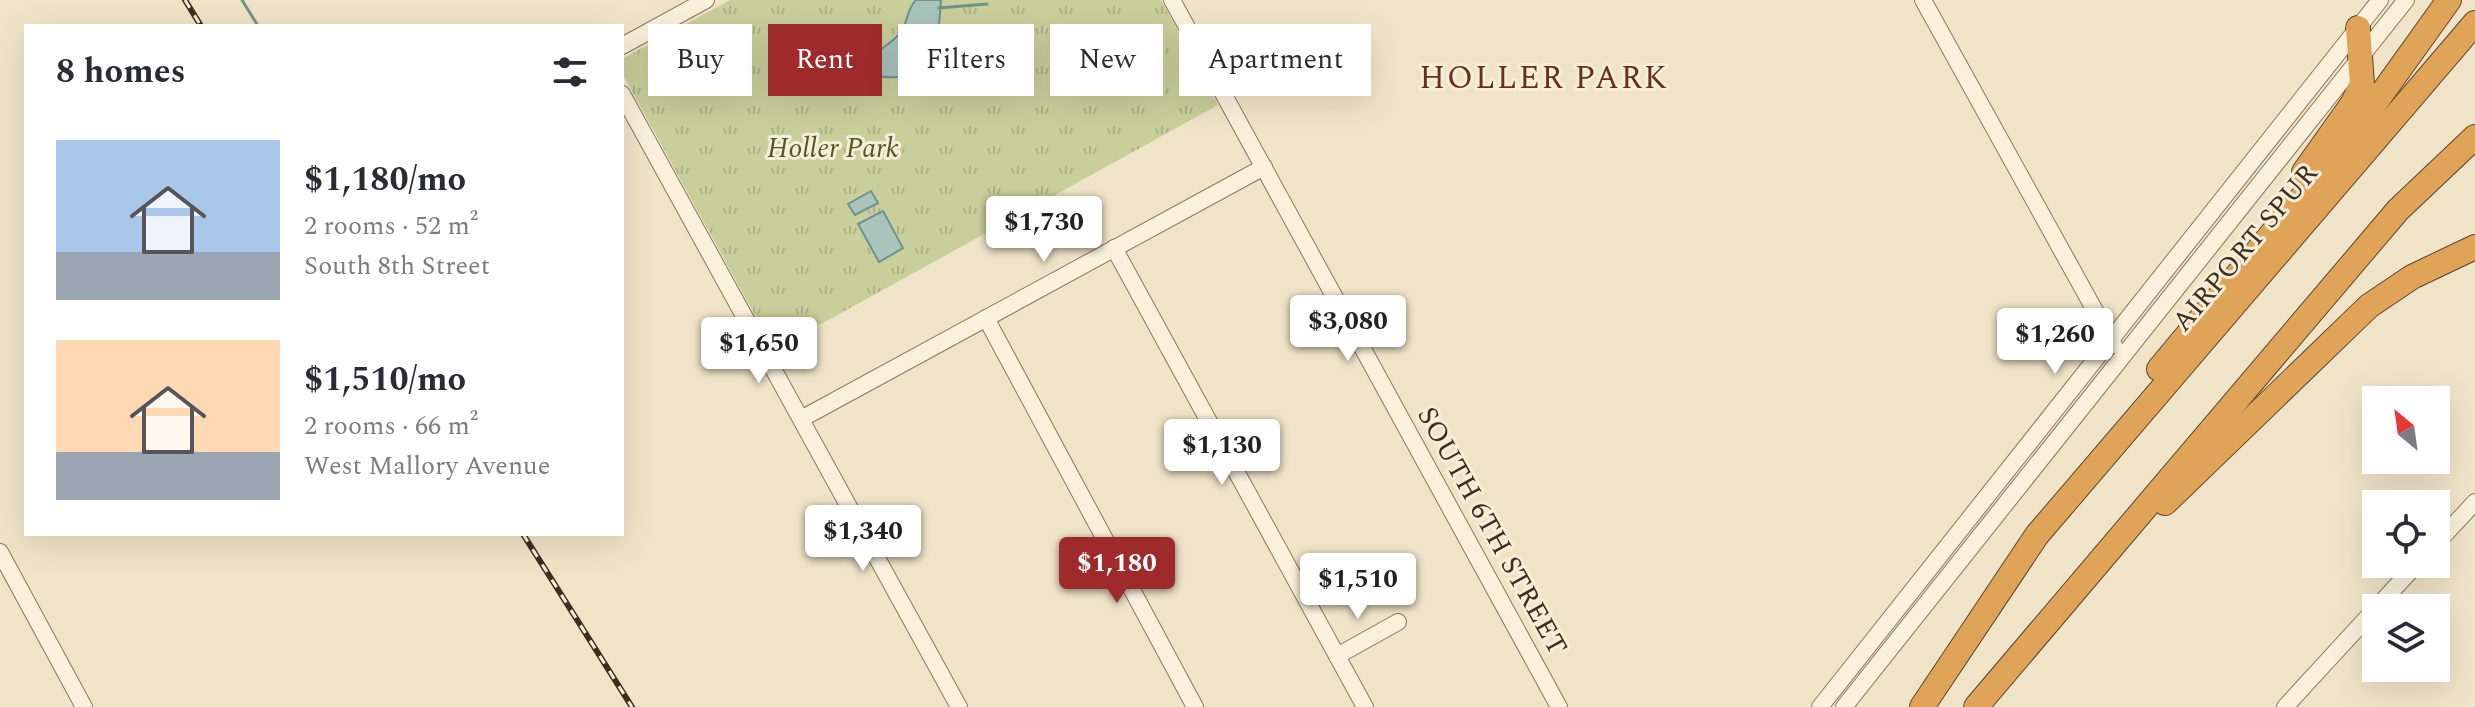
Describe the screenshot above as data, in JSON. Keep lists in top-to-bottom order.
{
  "streets": {
    "highway": ["AIRPORT SPUR"],
    "street": ["SOUTH 6TH STREET"]
  },
  "districts": ["HOLLER PARK"],
  "parks": ["Holler Park"],
  "north": "top left",
  "page": {
    "chip": [
      "Buy",
      "Rent",
      "Filters",
      "New",
      "Apartment"
    ],
    "heading": "8 homes",
    "list": [
      {
        "name": "$1,180/mo",
        "note": "2 rooms · 52 m² · South 8th Street"
      },
      {
        "name": "$1,510/mo",
        "note": "2 rooms · 66 m² · West Mallory Avenue"
      }
    ],
    "price": [
      "$1,730",
      "$3,080",
      "$1,260",
      "$1,650",
      "$1,130",
      "$1,340",
      "$1,180",
      "$1,510"
    ]
  }
}
